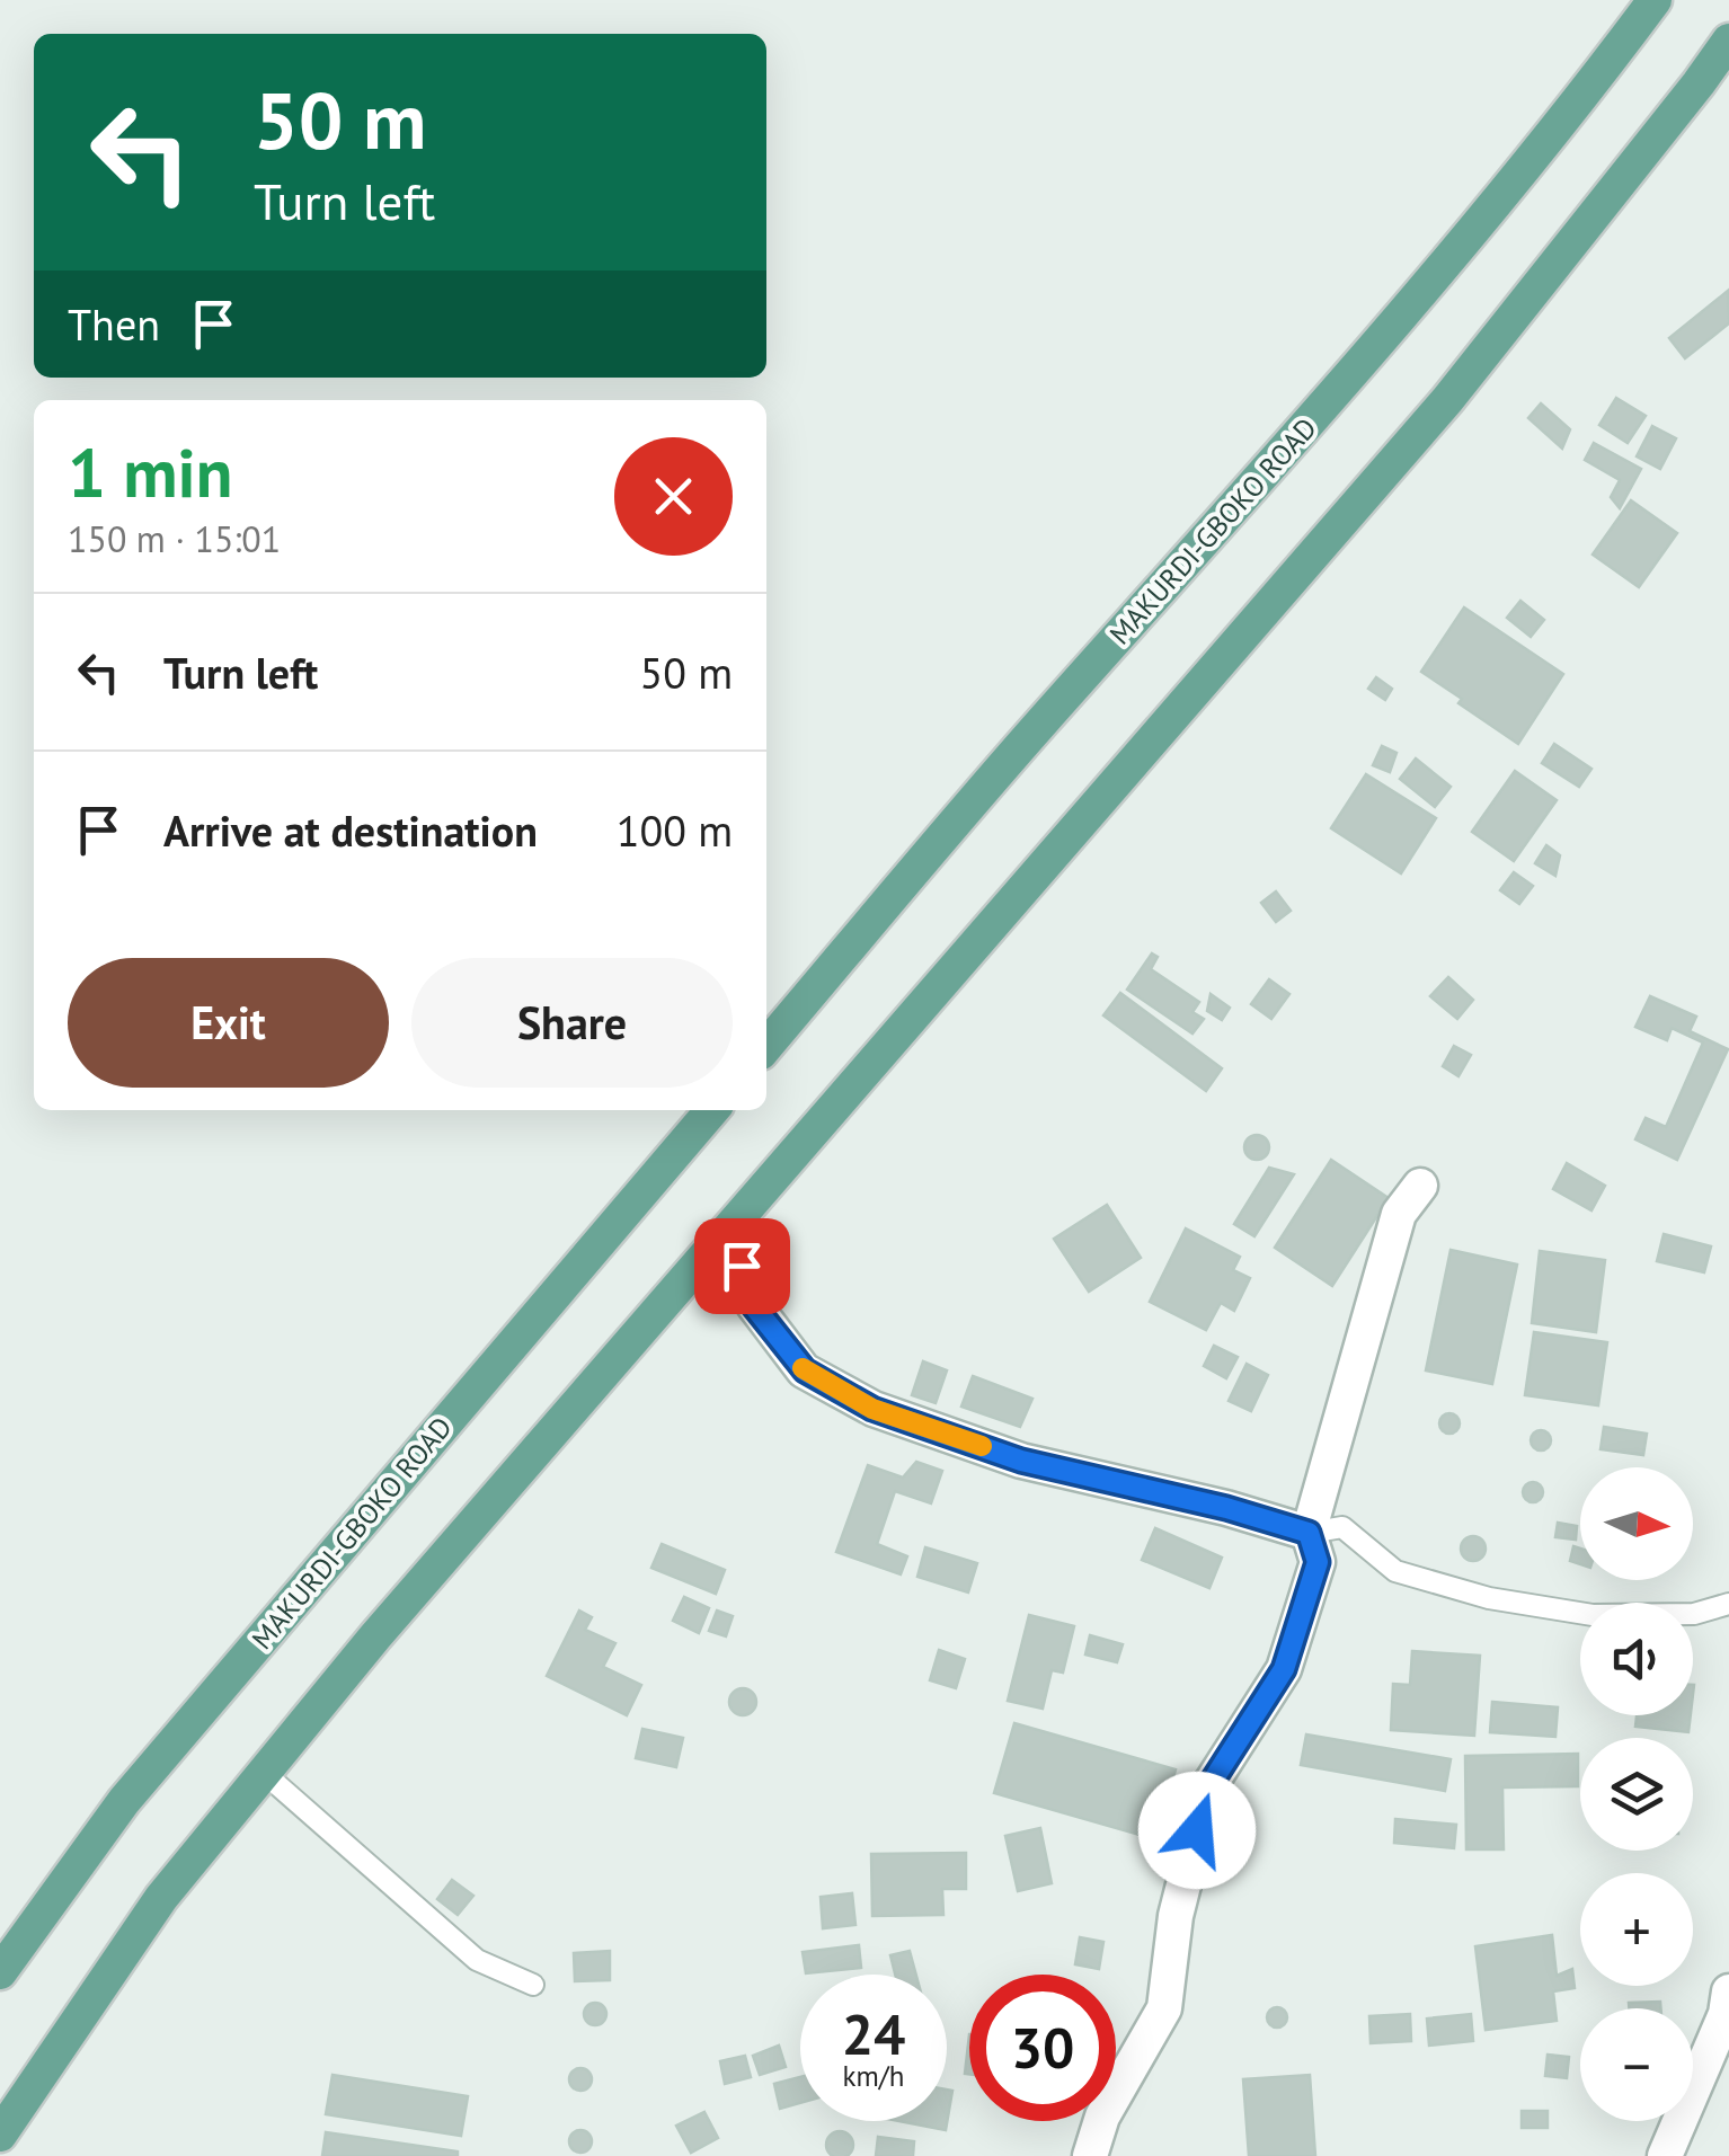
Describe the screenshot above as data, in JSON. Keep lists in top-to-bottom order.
{
  "streets": {
    "main road": ["MAKURDI-GBOKO ROAD"]
  },
  "north": "right",
  "page": {
    "turn": ["50 m", "Turn left"],
    "then": "Then",
    "heading": ["1 min", "150 m · 15:01"],
    "list": [
      {
        "name": "Turn left",
        "value": "50 m"
      },
      {
        "name": "Arrive at destination",
        "value": "100 m"
      }
    ],
    "buttons": ["Exit", "Share"],
    "map_buttons": ["+", "−"],
    "speed": "24 km/h",
    "limit": "30"
  }
}
